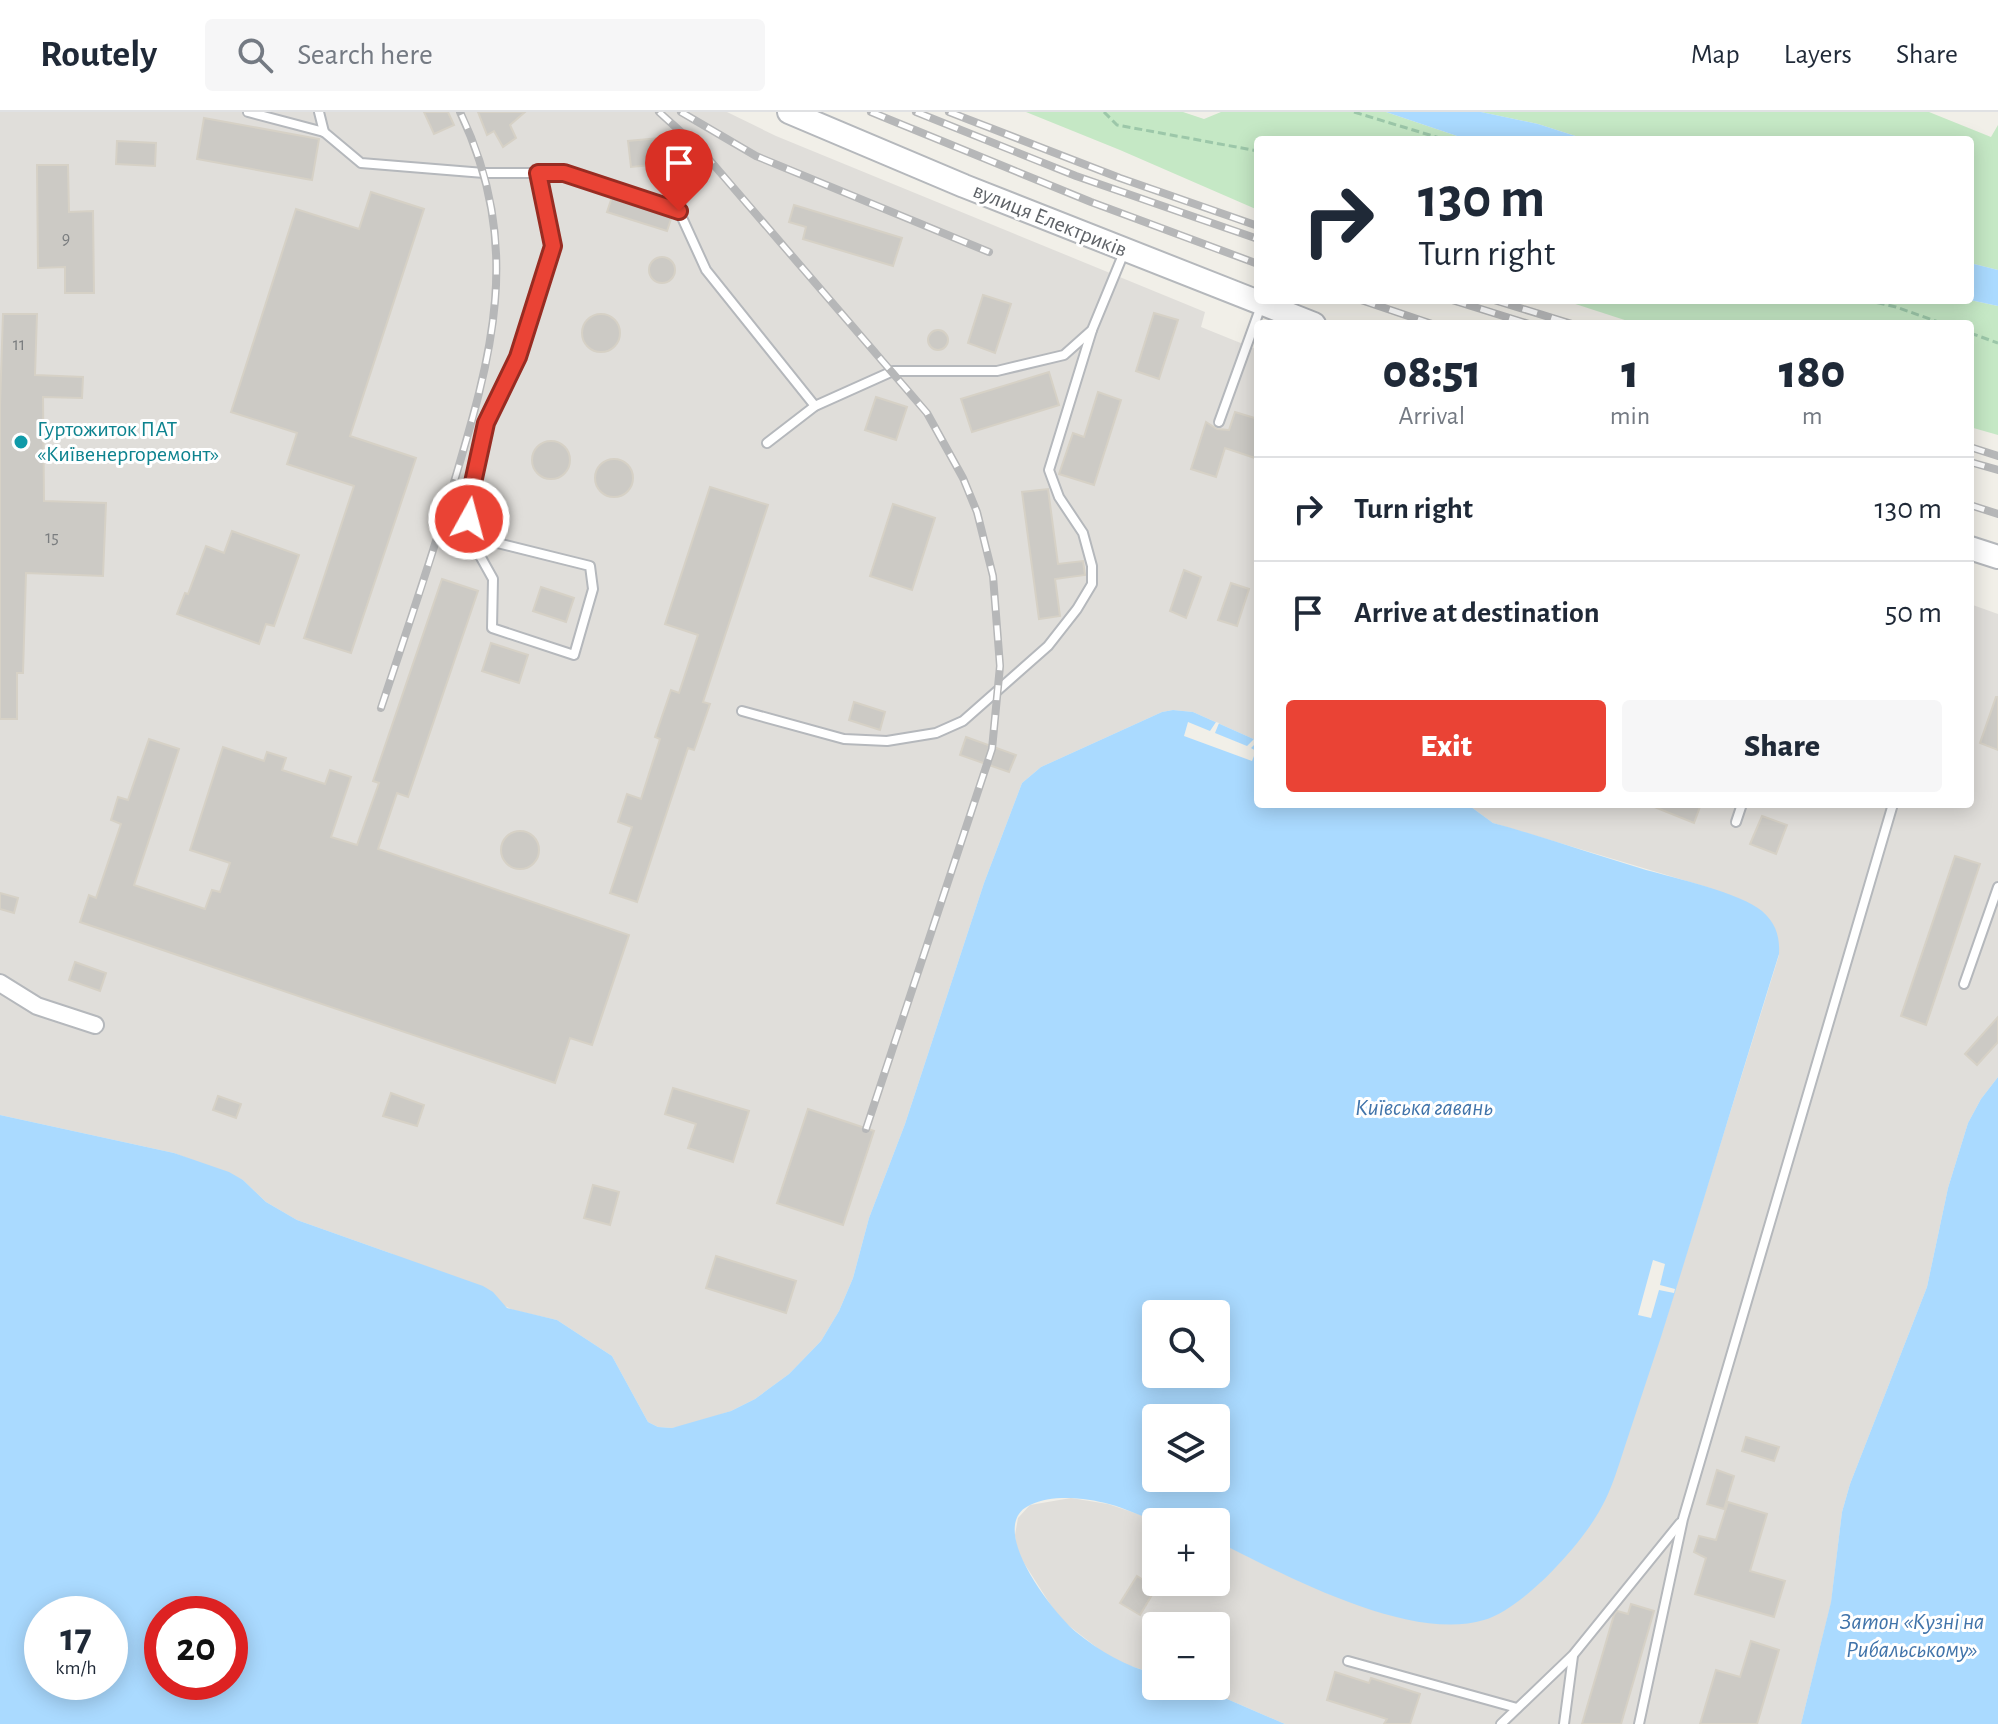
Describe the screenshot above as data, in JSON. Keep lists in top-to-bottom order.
{
  "streets": {
    "street": ["вулиця Електриків"]
  },
  "water": ["Київська гавань", "Затон «Кузні на Рибальському»"],
  "places": ["Гуртожиток ПАТ «Київенергоремонт»"],
  "house_numbers": ["9", "11", "15"],
  "page": {
    "header": "Routely",
    "search": "Search here",
    "nav": ["Map", "Layers", "Share"],
    "turn": ["130 m", "Turn right"],
    "eta": [
      "08:51",
      "Arrival",
      "1",
      "min",
      "180",
      "m"
    ],
    "list": [
      {
        "name": "Turn right",
        "value": "130 m"
      },
      {
        "name": "Arrive at destination",
        "value": "50 m"
      }
    ],
    "buttons": ["Exit", "Share"],
    "map_buttons": ["+", "−"],
    "speed": "17 km/h",
    "limit": "20"
  }
}
